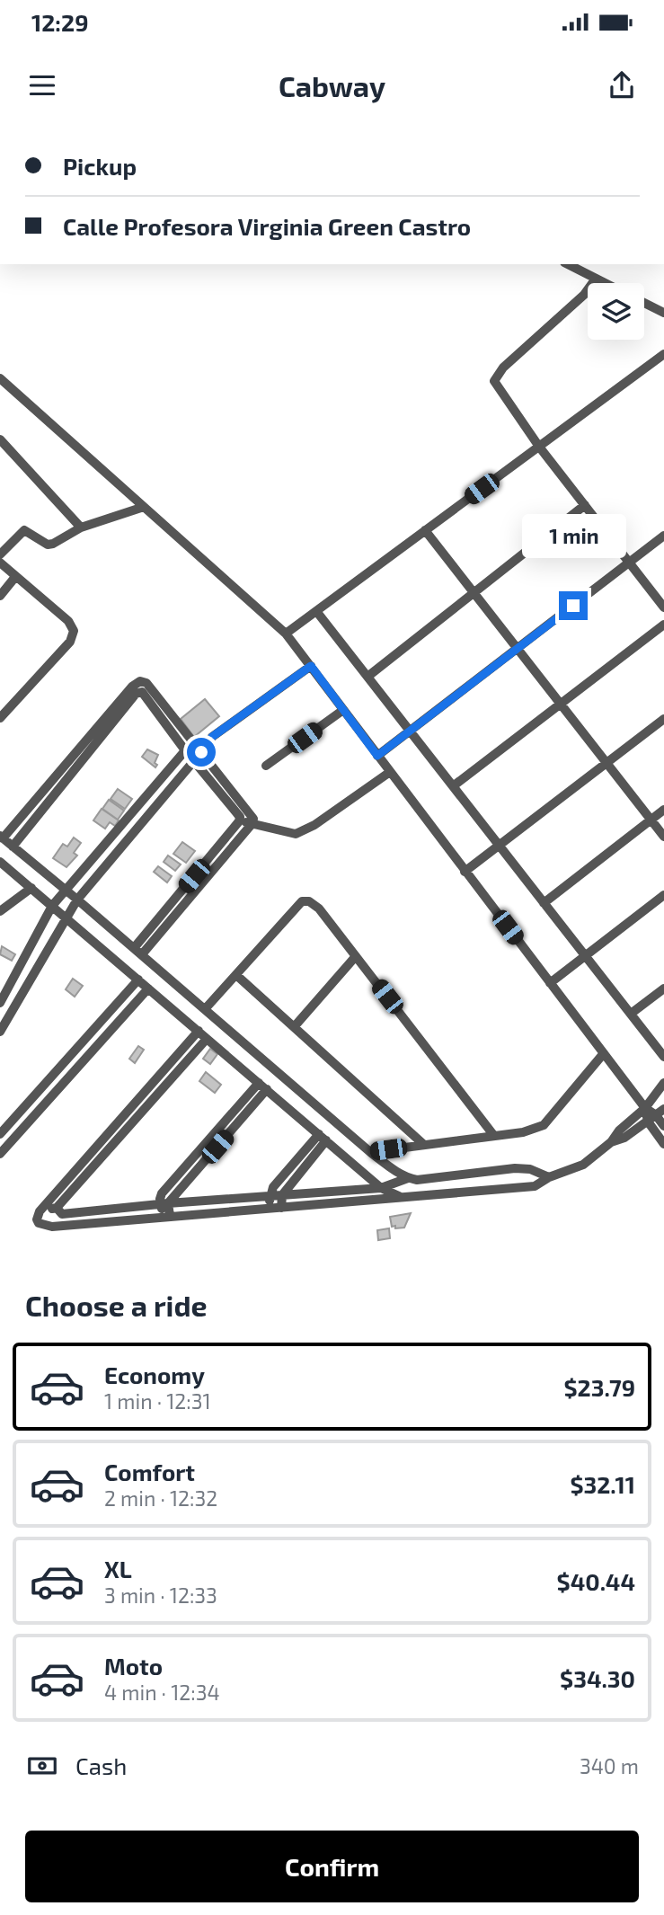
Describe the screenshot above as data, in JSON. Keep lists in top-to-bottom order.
{
  "page": {
    "status": "12:29",
    "header": "Cabway",
    "banner": ["Pickup", "Calle Profesora Virginia Green Castro"],
    "bubble": "1 min",
    "heading": "Choose a ride",
    "list": [
      {
        "name": "Economy",
        "note": "1 min · 12:31",
        "value": "$23.79"
      },
      {
        "name": "Comfort",
        "note": "2 min · 12:32",
        "value": "$32.11"
      },
      {
        "name": "XL",
        "note": "3 min · 12:33",
        "value": "$40.44"
      },
      {
        "name": "Moto",
        "note": "4 min · 12:34",
        "value": "$34.30"
      }
    ],
    "pay": ["Cash", "340 m"],
    "buttons": "Confirm"
  }
}
